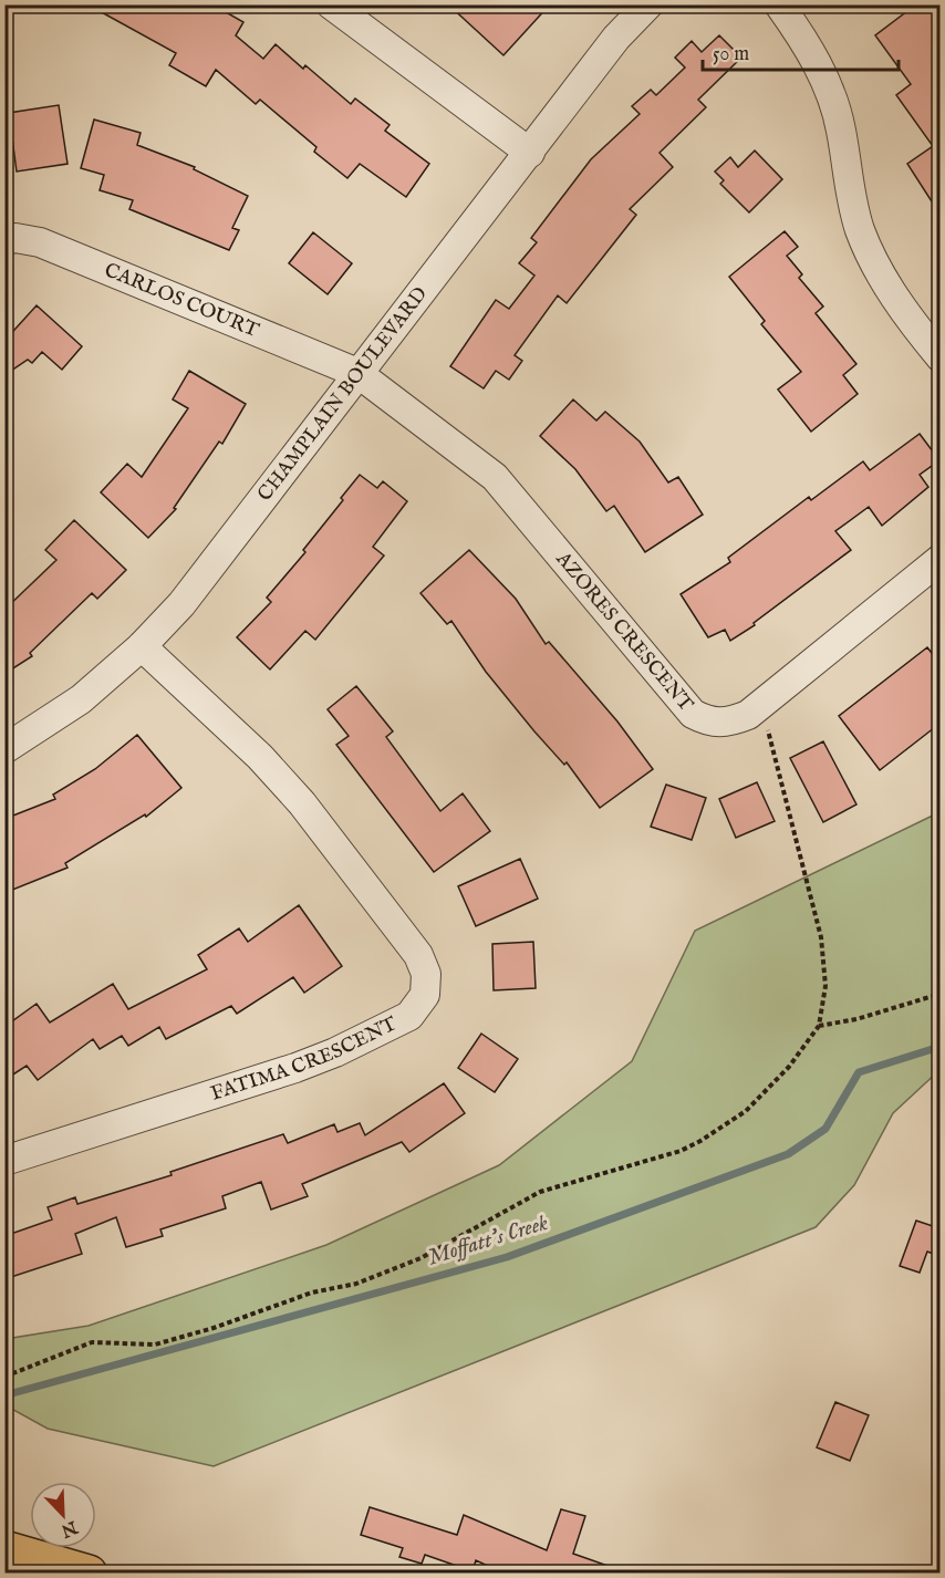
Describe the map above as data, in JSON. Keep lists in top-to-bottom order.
{
  "streets": {
    "street": [
      "CARLOS COURT",
      "CHAMPLAIN BOULEVARD",
      "AZORES CRESCENT",
      "FATIMA CRESCENT"
    ]
  },
  "crossings": [
    ["CARLOS COURT", "CHAMPLAIN BOULEVARD"],
    ["CARLOS COURT", "AZORES CRESCENT"],
    ["CHAMPLAIN BOULEVARD", "AZORES CRESCENT"],
    ["CHAMPLAIN BOULEVARD", "FATIMA CRESCENT"]
  ],
  "water": ["Moffatt's Creek"],
  "scale_bar": "50 m",
  "north": "bottom right"
}
